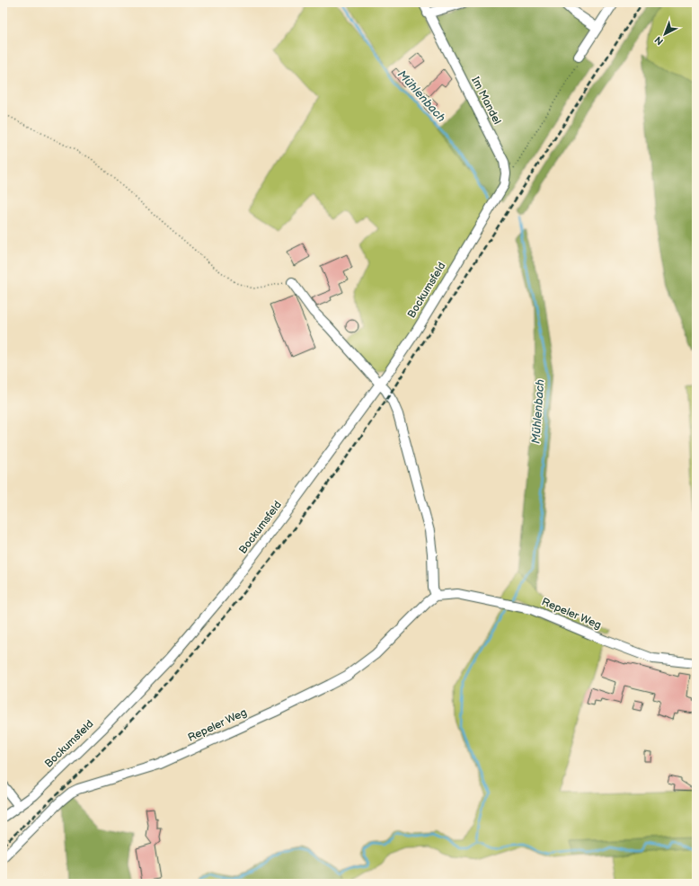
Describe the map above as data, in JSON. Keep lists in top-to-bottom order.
{
  "streets": {
    "street": ["Im Mandel", "Bockumsfeld", "Repeler Weg"]
  },
  "crossings": [
    ["Im Mandel", "Bockumsfeld"]
  ],
  "water": ["Mühlenbach"],
  "north": "bottom left"
}
